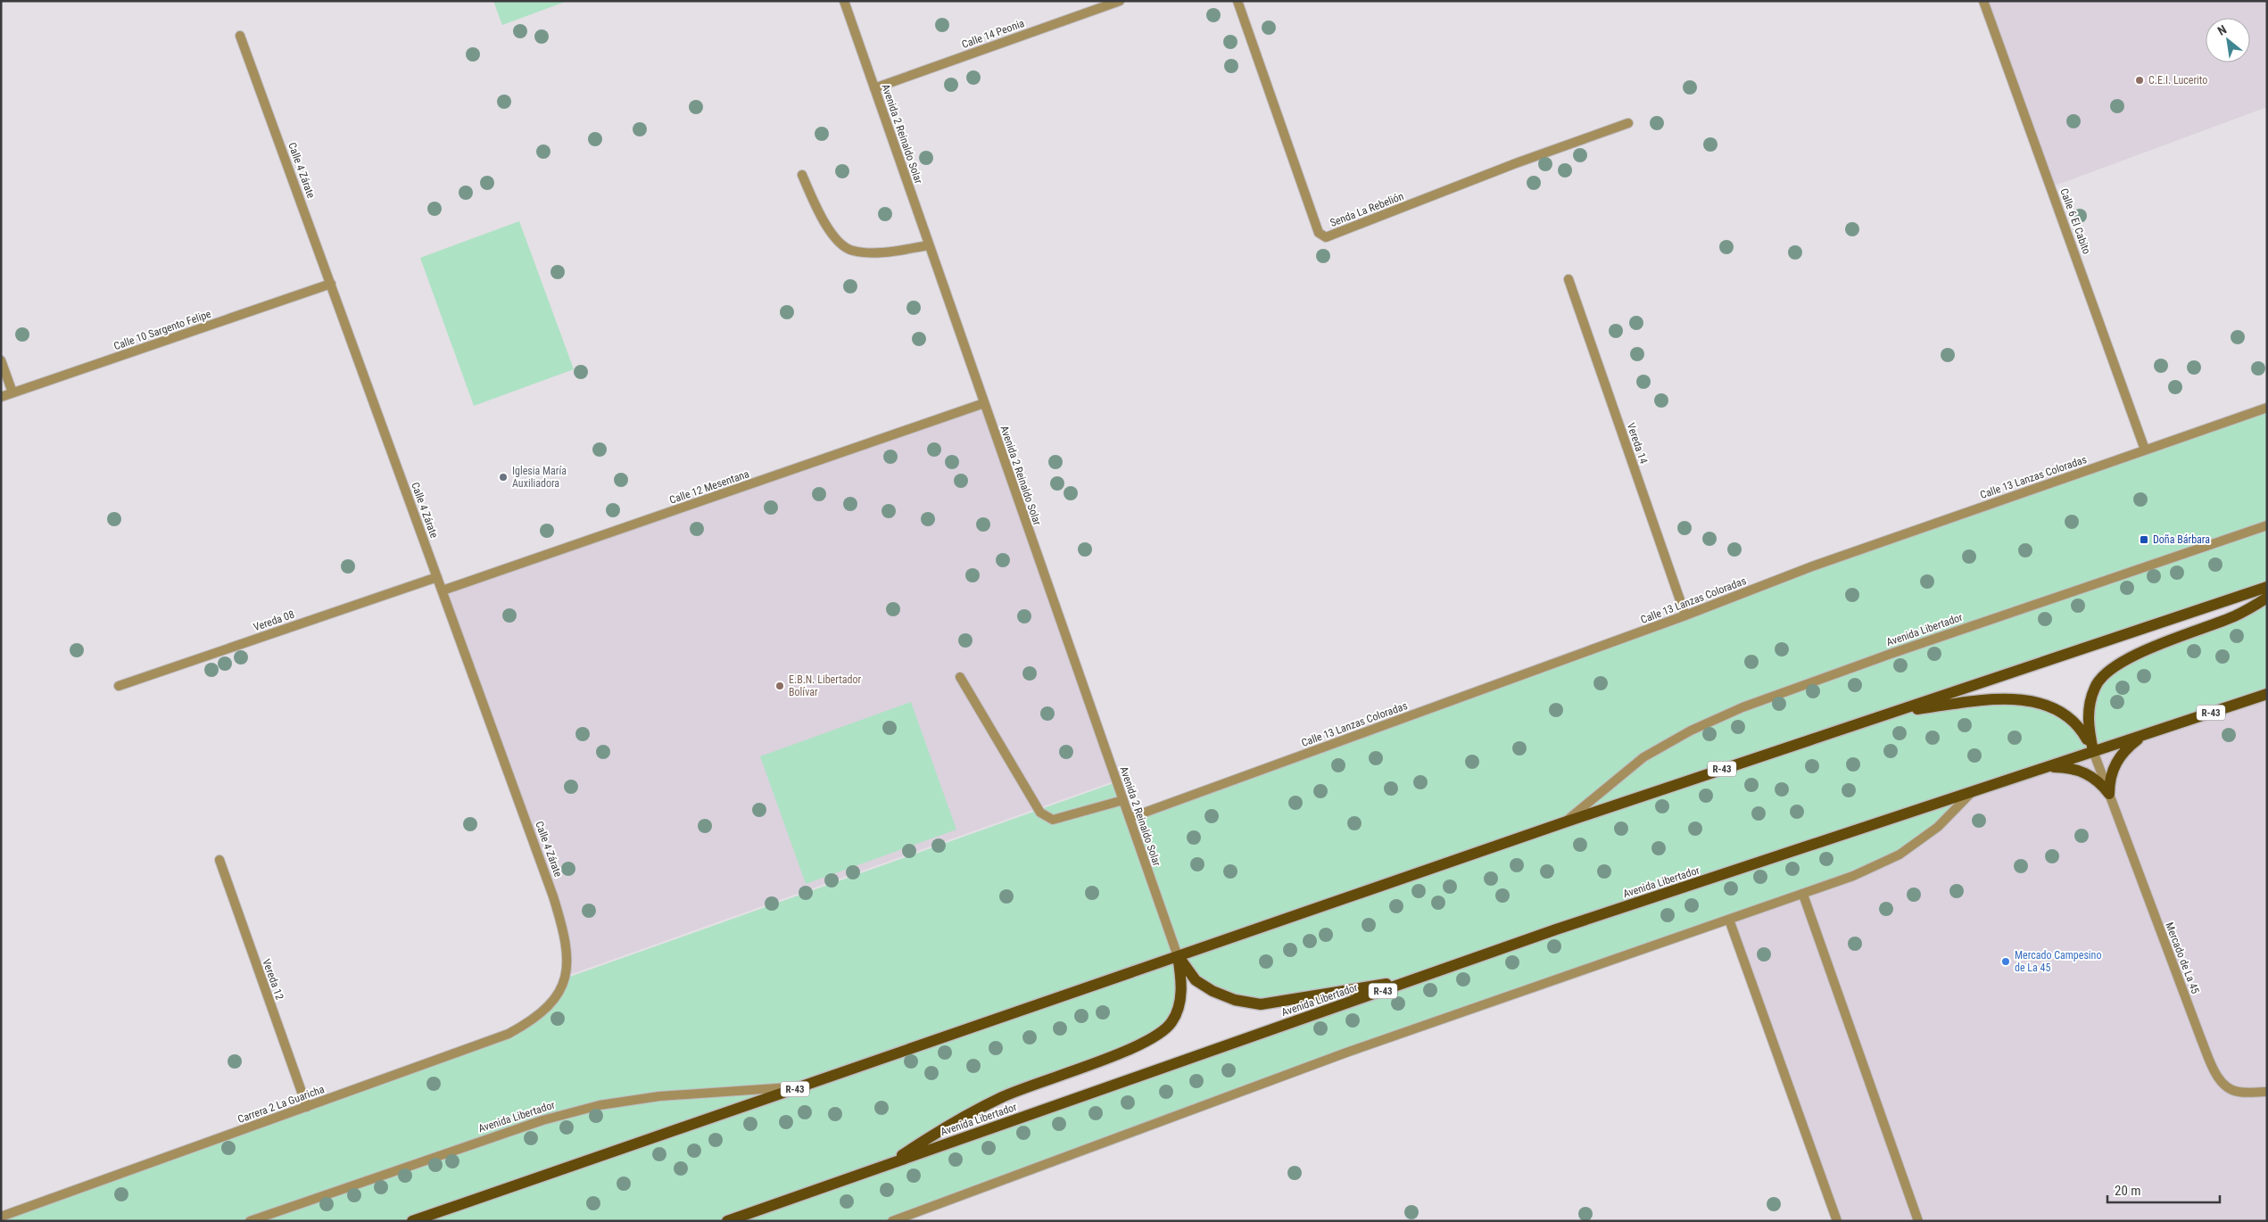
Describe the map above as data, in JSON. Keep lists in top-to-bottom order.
{
  "streets": {
    "main road": ["Avenida Libertador", "R-43"],
    "street": [
      "Calle 14 Peonia",
      "Avenida 2 Reinaldo Solar",
      "Calle 4 Zárate",
      "Senda La Rebelión",
      "Calle 6 El Cabito",
      "Calle 10 Sargento Felipe",
      "Vereda 14",
      "Calle 13 Lanzas Coloradas",
      "Calle 12 Mesentana",
      "Vereda 08",
      "Mercado de La 45",
      "Vereda 12",
      "Carrera 2 La Guaricha"
    ]
  },
  "crossings": [
    ["Calle 14 Peonia", "Avenida 2 Reinaldo Solar"],
    ["Avenida 2 Reinaldo Solar", "Calle 13 Lanzas Coloradas"],
    ["Avenida 2 Reinaldo Solar", "Calle 12 Mesentana"],
    ["Avenida 2 Reinaldo Solar", "Avenida Libertador"],
    ["Calle 4 Zárate", "Calle 10 Sargento Felipe"],
    ["Calle 4 Zárate", "Calle 12 Mesentana"],
    ["Calle 4 Zárate", "Vereda 08"],
    ["Calle 4 Zárate", "Carrera 2 La Guaricha"],
    ["Calle 6 El Cabito", "Calle 13 Lanzas Coloradas"],
    ["Vereda 14", "Calle 13 Lanzas Coloradas"],
    ["Avenida Libertador", "R-43"],
    ["Avenida Libertador", "Mercado de La 45"],
    ["R-43", "Mercado de La 45"],
    ["Vereda 12", "Carrera 2 La Guaricha"]
  ],
  "places": {
    "other": [
      "C.E.I. Lucerito",
      "Iglesia María Auxiliadora",
      "E.B.N. Libertador Bolívar",
      "Mercado Campesino de La 45"
    ],
    "transit": ["Doña Bárbara"]
  },
  "scale_bar": "20 m",
  "north": "top left"
}
